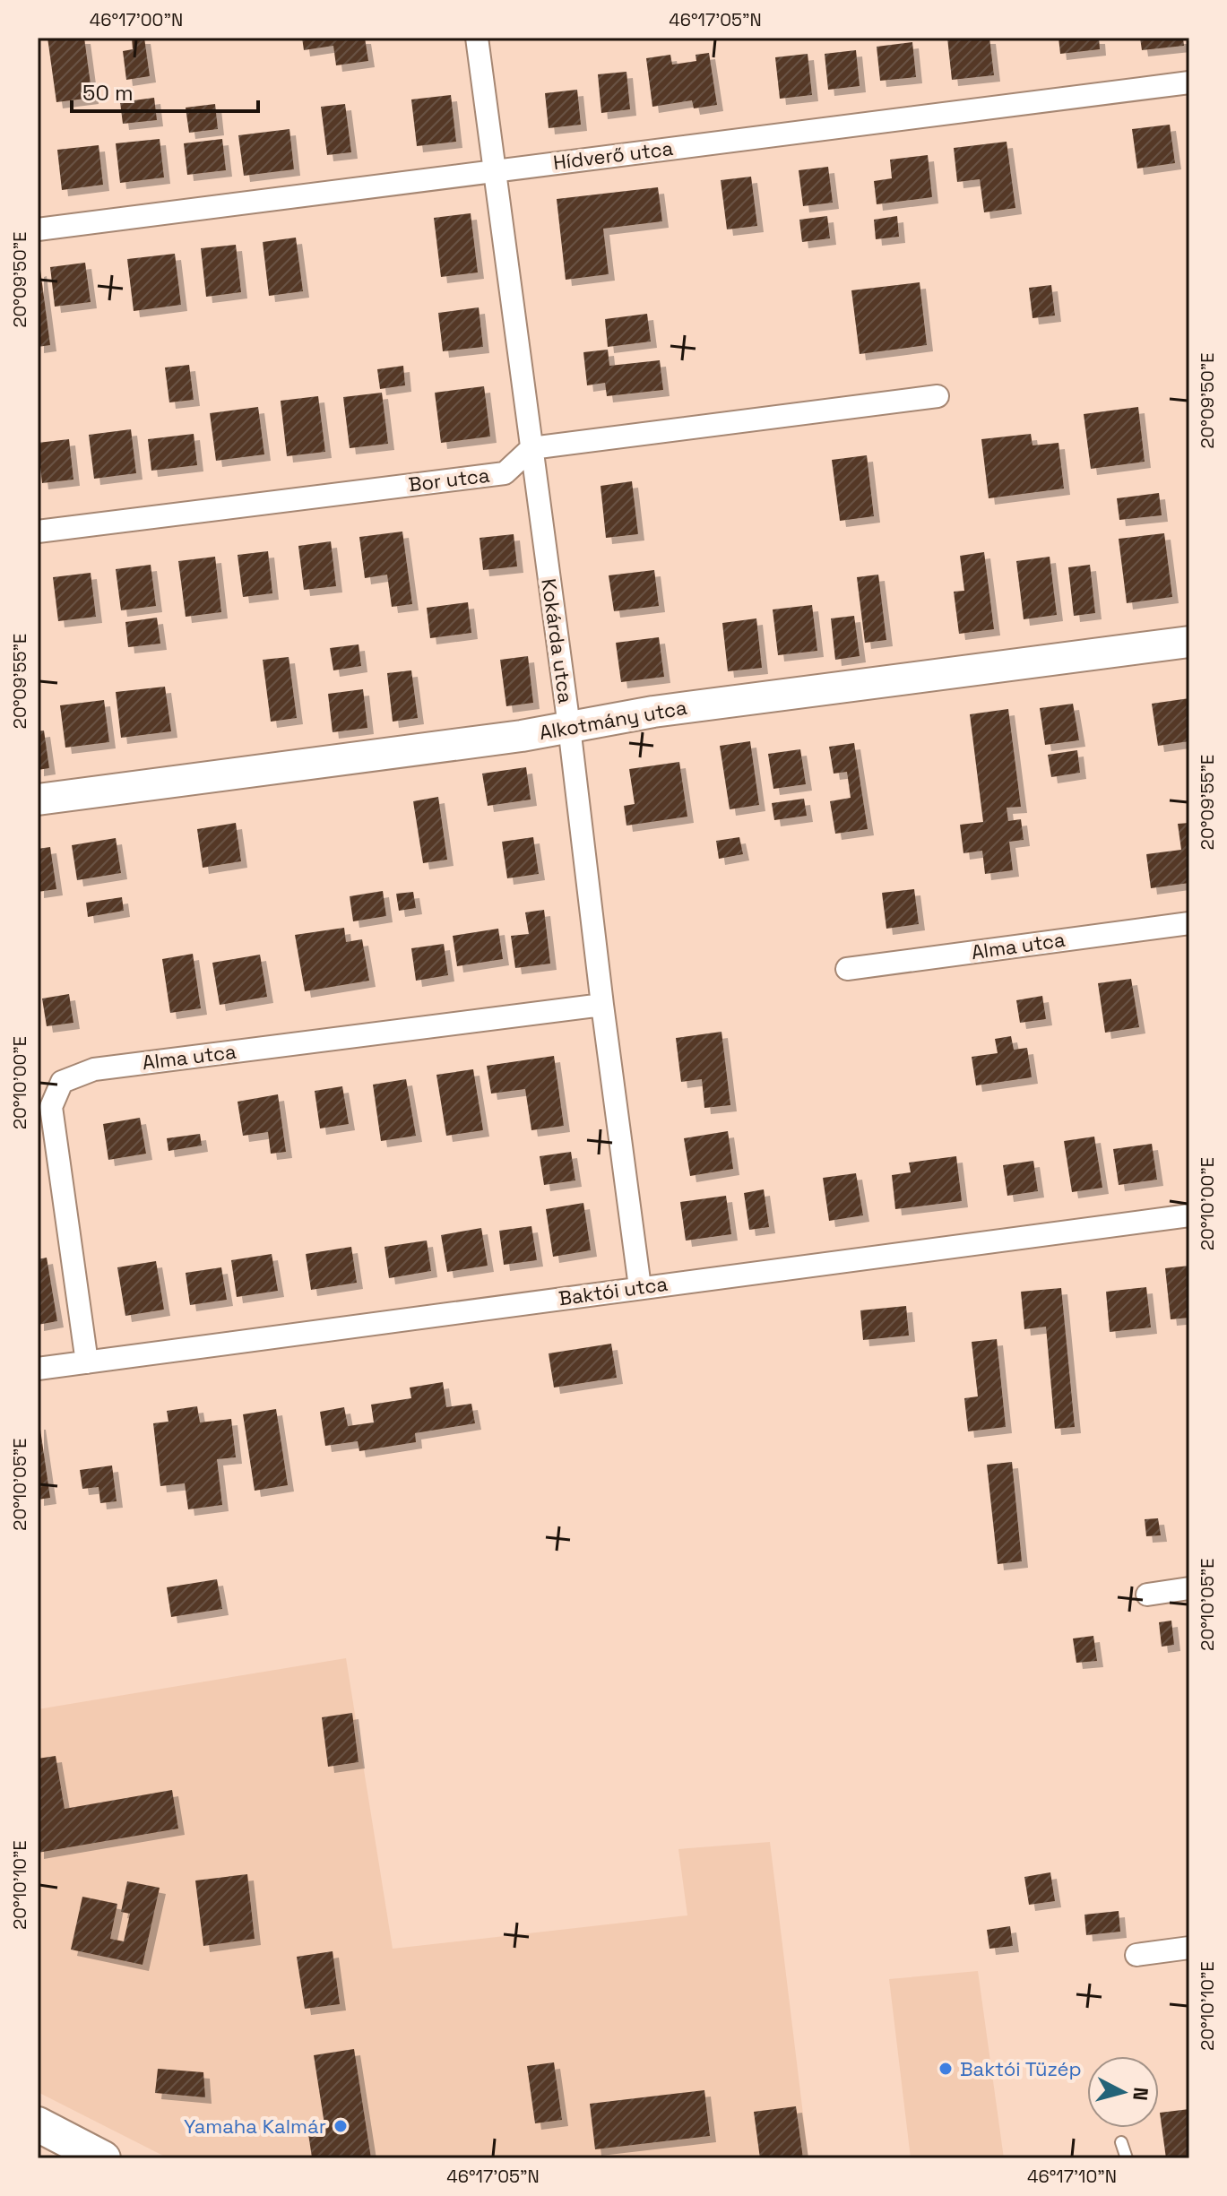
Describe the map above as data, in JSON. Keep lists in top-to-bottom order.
{
  "streets": {
    "street": [
      "Hídverő utca",
      "Bor utca",
      "Kokárda utca",
      "Alkotmány utca",
      "Alma utca",
      "Baktói utca"
    ]
  },
  "crossings": [
    ["Hídverő utca", "Kokárda utca"],
    ["Bor utca", "Kokárda utca"],
    ["Kokárda utca", "Alkotmány utca"],
    ["Kokárda utca", "Alma utca"],
    ["Kokárda utca", "Baktói utca"],
    ["Alma utca", "Baktói utca"]
  ],
  "places": ["Baktói Tüzép", "Yamaha Kalmár"],
  "scale_bar": "50 m",
  "north": "right",
  "coordinates": [
    "46°17'00\"N",
    "46°17'05\"N",
    "20°09'50\"E",
    "20°09'55\"E",
    "20°10'00\"E",
    "20°10'05\"E",
    "20°10'10\"E",
    "46°17'10\"N"
  ]
}
